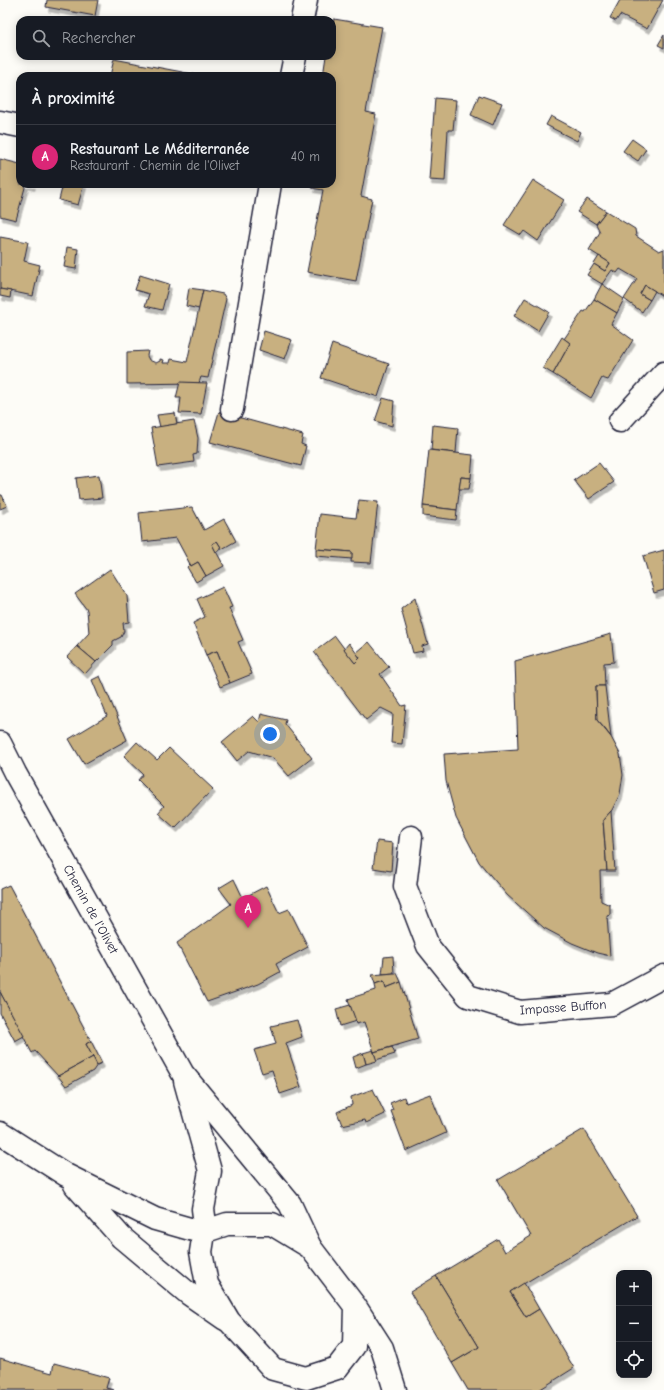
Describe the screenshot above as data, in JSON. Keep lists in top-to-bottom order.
{
  "streets": {
    "street": ["Chemin de l'Olivet", "Impasse Buffon"]
  },
  "page": {
    "search": "Rechercher",
    "heading": "À proximité",
    "list": [
      {
        "mark": "A",
        "name": "Restaurant Le Méditerranée",
        "note": "Restaurant · Chemin de l'Olivet",
        "value": "40 m"
      }
    ],
    "pins": "A",
    "map_buttons": ["+", "−"]
  }
}
